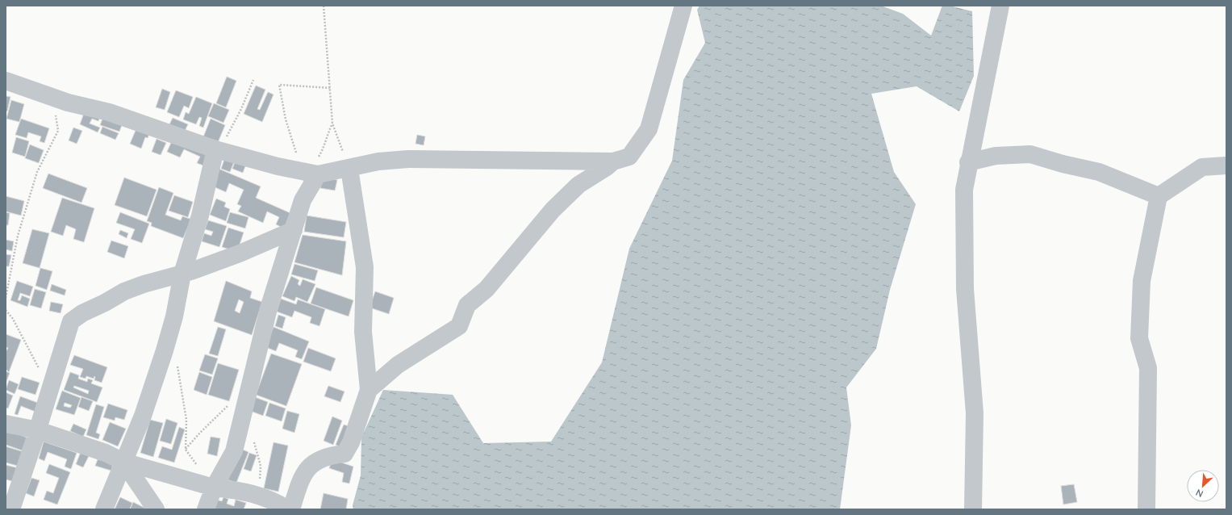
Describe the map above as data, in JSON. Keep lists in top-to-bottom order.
{
  "north": "bottom left"
}
